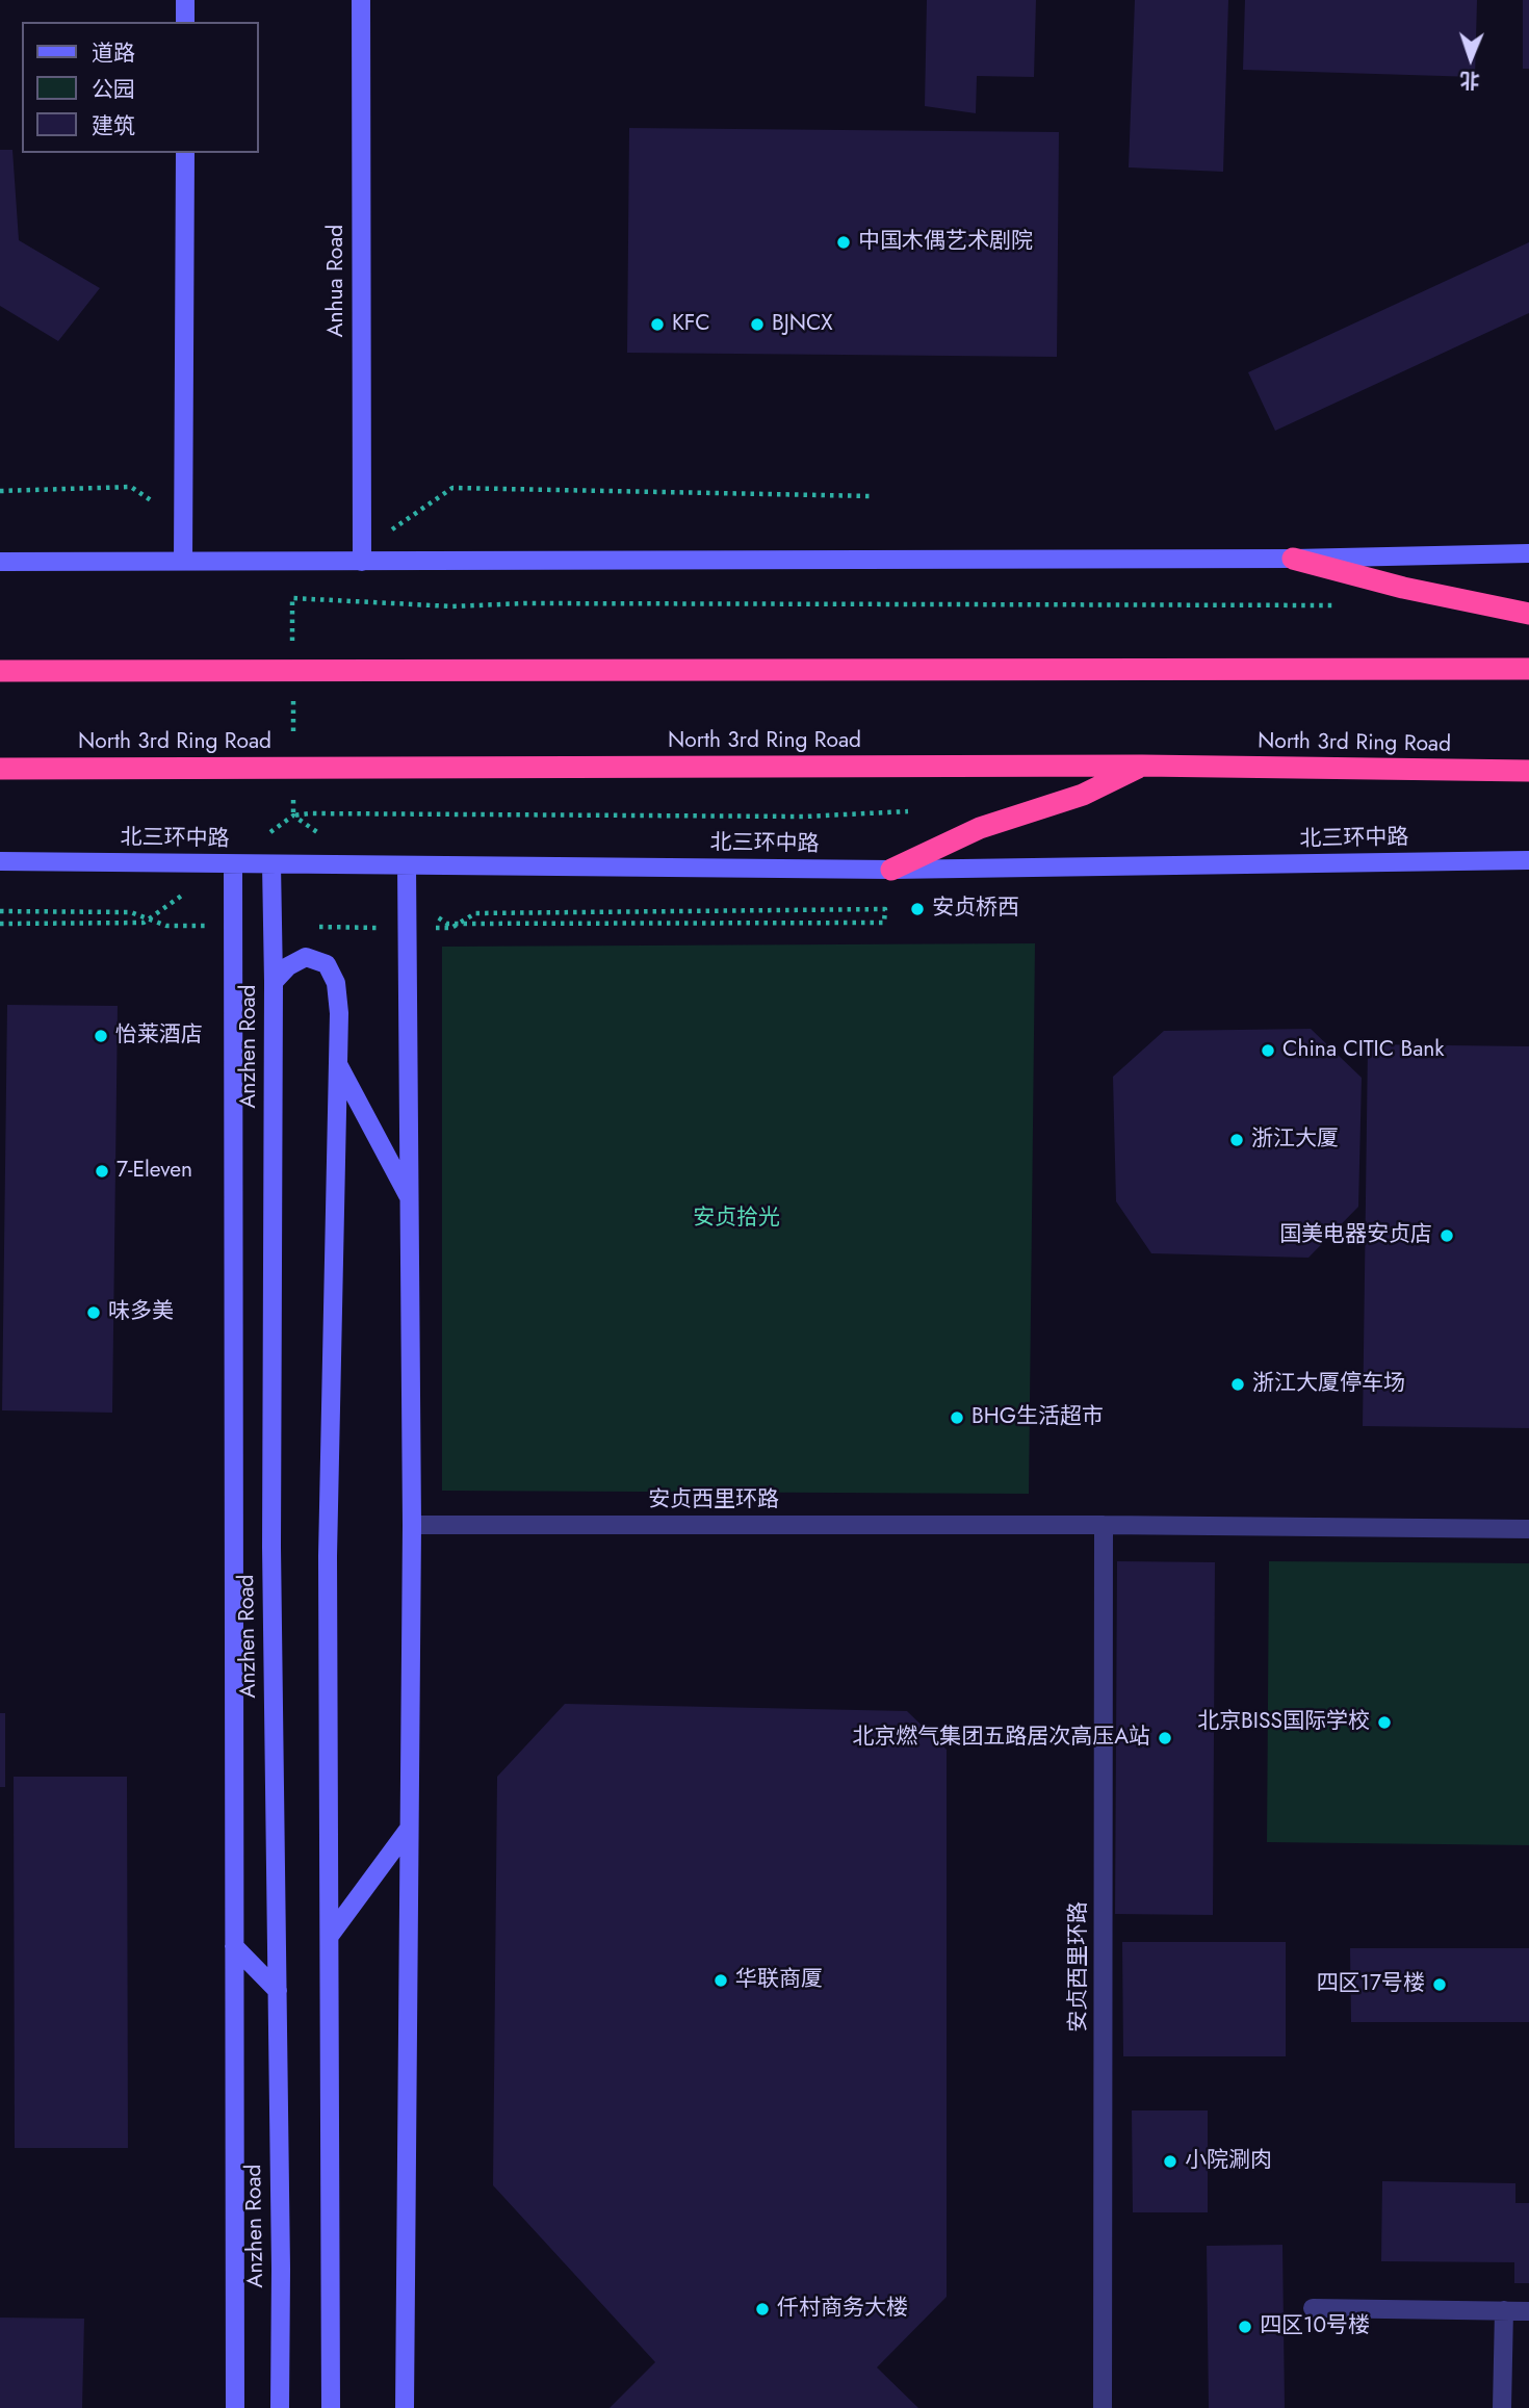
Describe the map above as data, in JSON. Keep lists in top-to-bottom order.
{
  "streets": {
    "highway": ["North 3rd Ring Road"],
    "street": [
      "Anhua Road",
      "北三环中路",
      "Anzhen Road",
      "安贞西里环路"
    ]
  },
  "crossings": [
    ["北三环中路", "Anzhen Road"]
  ],
  "parks": ["安贞拾光"],
  "places": [
    "中国木偶艺术剧院",
    "KFC",
    "BJNCX",
    "安贞桥西",
    "怡莱酒店",
    "China CITIC Bank",
    "浙江大厦",
    "7-Eleven",
    "国美电器安贞店",
    "味多美",
    "浙江大厦停车场",
    "BHG生活超市",
    "北京BISS国际学校",
    "北京燃气集团五路居次高压A站",
    "华联商厦",
    "四区17号楼",
    "小院涮肉",
    "仟村商务大楼",
    "四区10号楼"
  ],
  "legend": ["道路", "公园", "建筑"],
  "north": "bottom"
}
